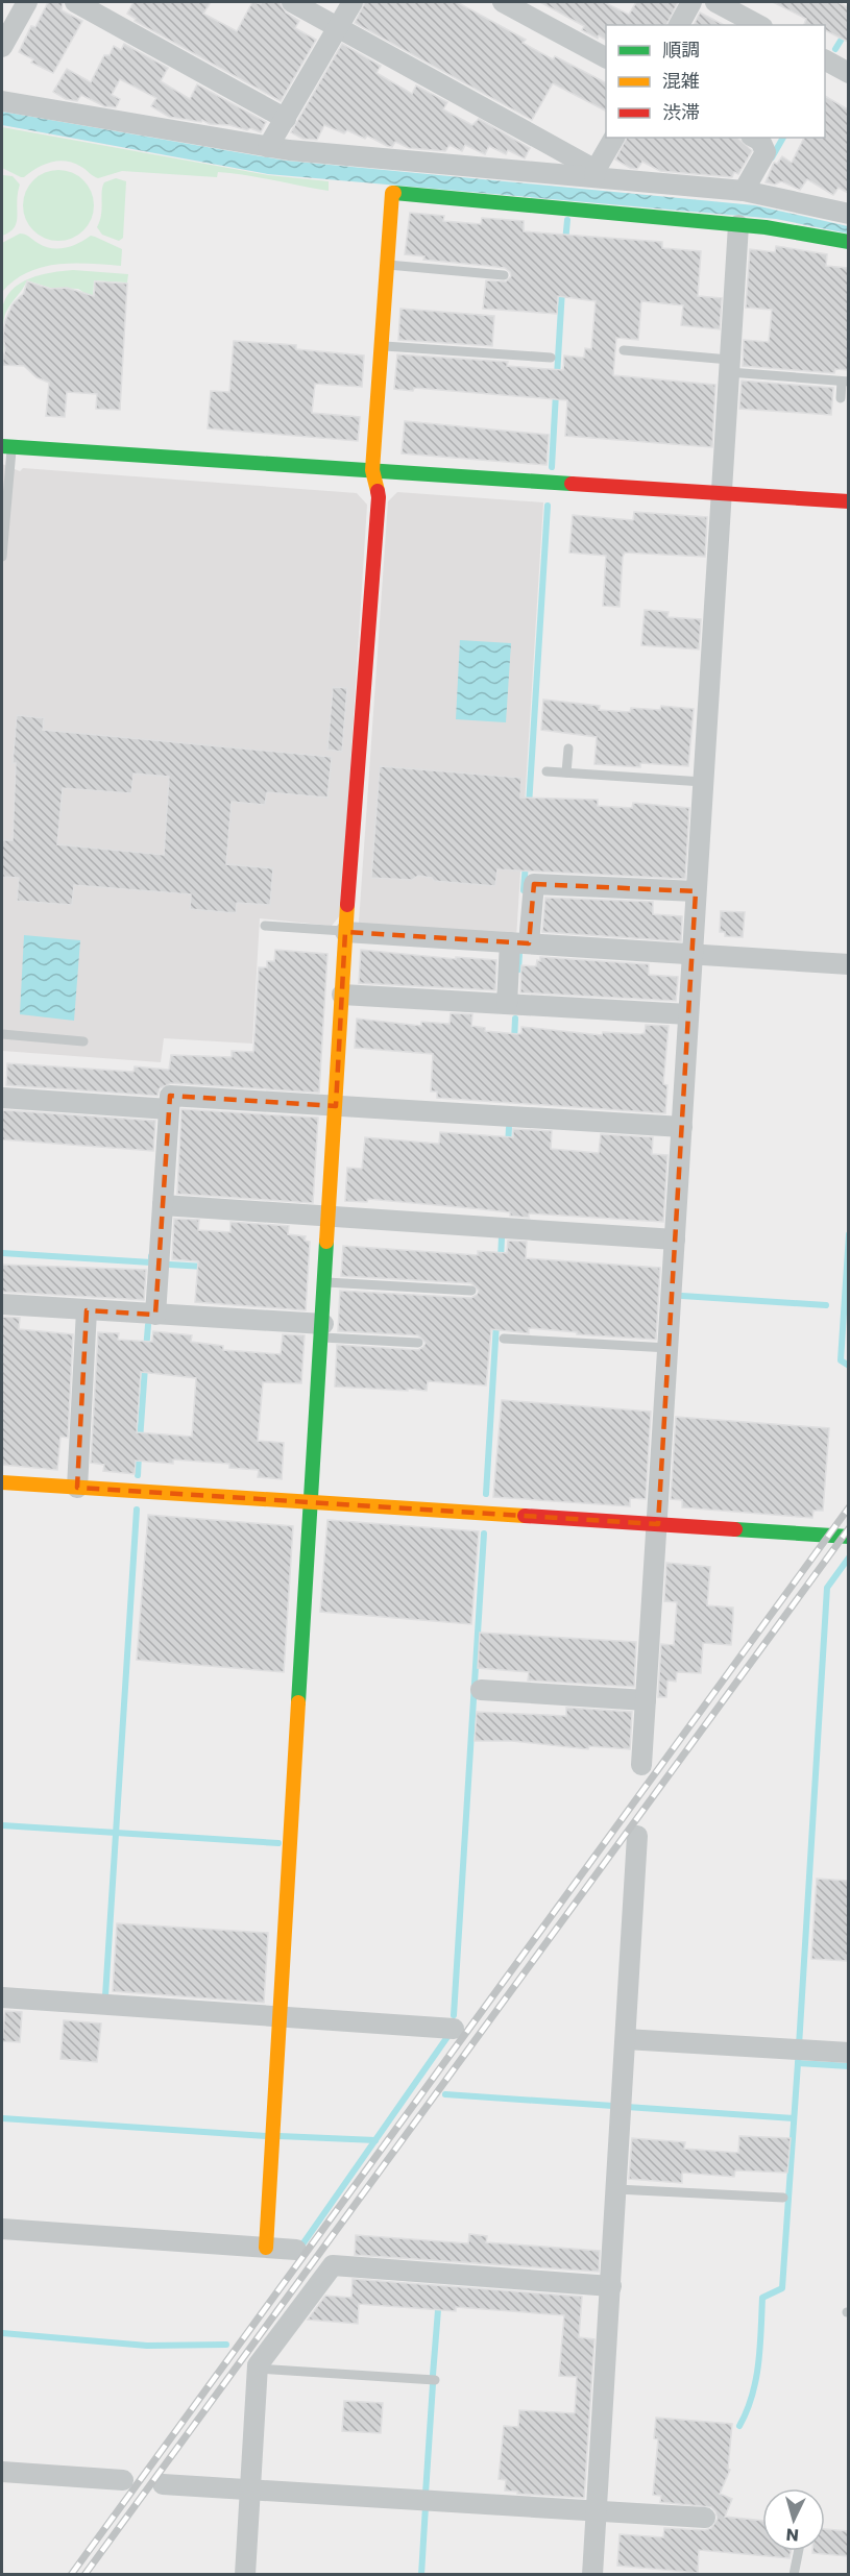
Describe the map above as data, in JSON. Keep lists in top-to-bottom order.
{
  "legend": ["順調", "混雑", "渋滞"],
  "north": "bottom"
}
